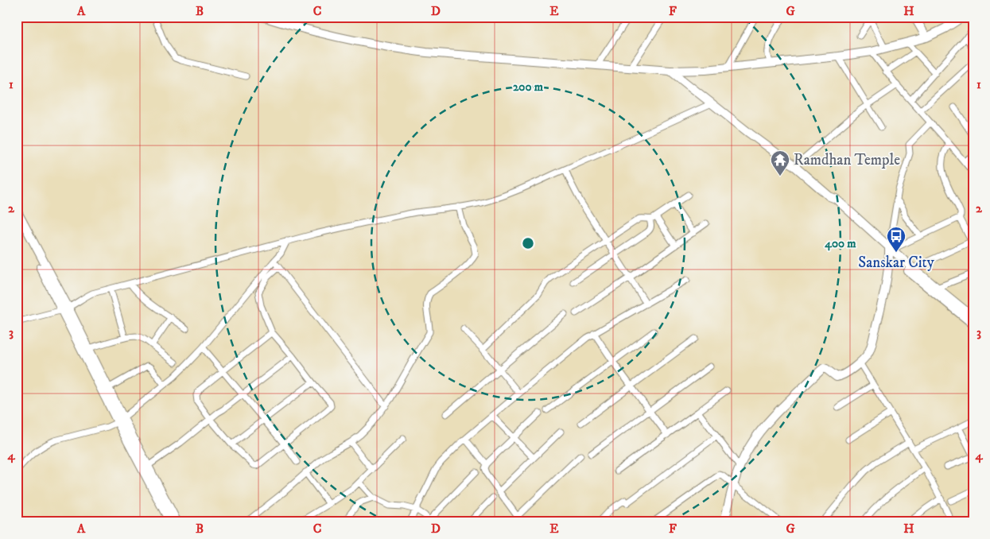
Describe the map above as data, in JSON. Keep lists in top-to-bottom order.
{
  "places": {
    "temple": ["Ramdhan Temple"],
    "bus stop": ["Sanskar City"]
  },
  "grid": {
    "columns": [
      "A",
      "B",
      "C",
      "D",
      "E",
      "F",
      "G",
      "H"
    ],
    "rows": [
      "1",
      "2",
      "3",
      "4"
    ]
  },
  "rings": ["200 m", "400 m"]
}
